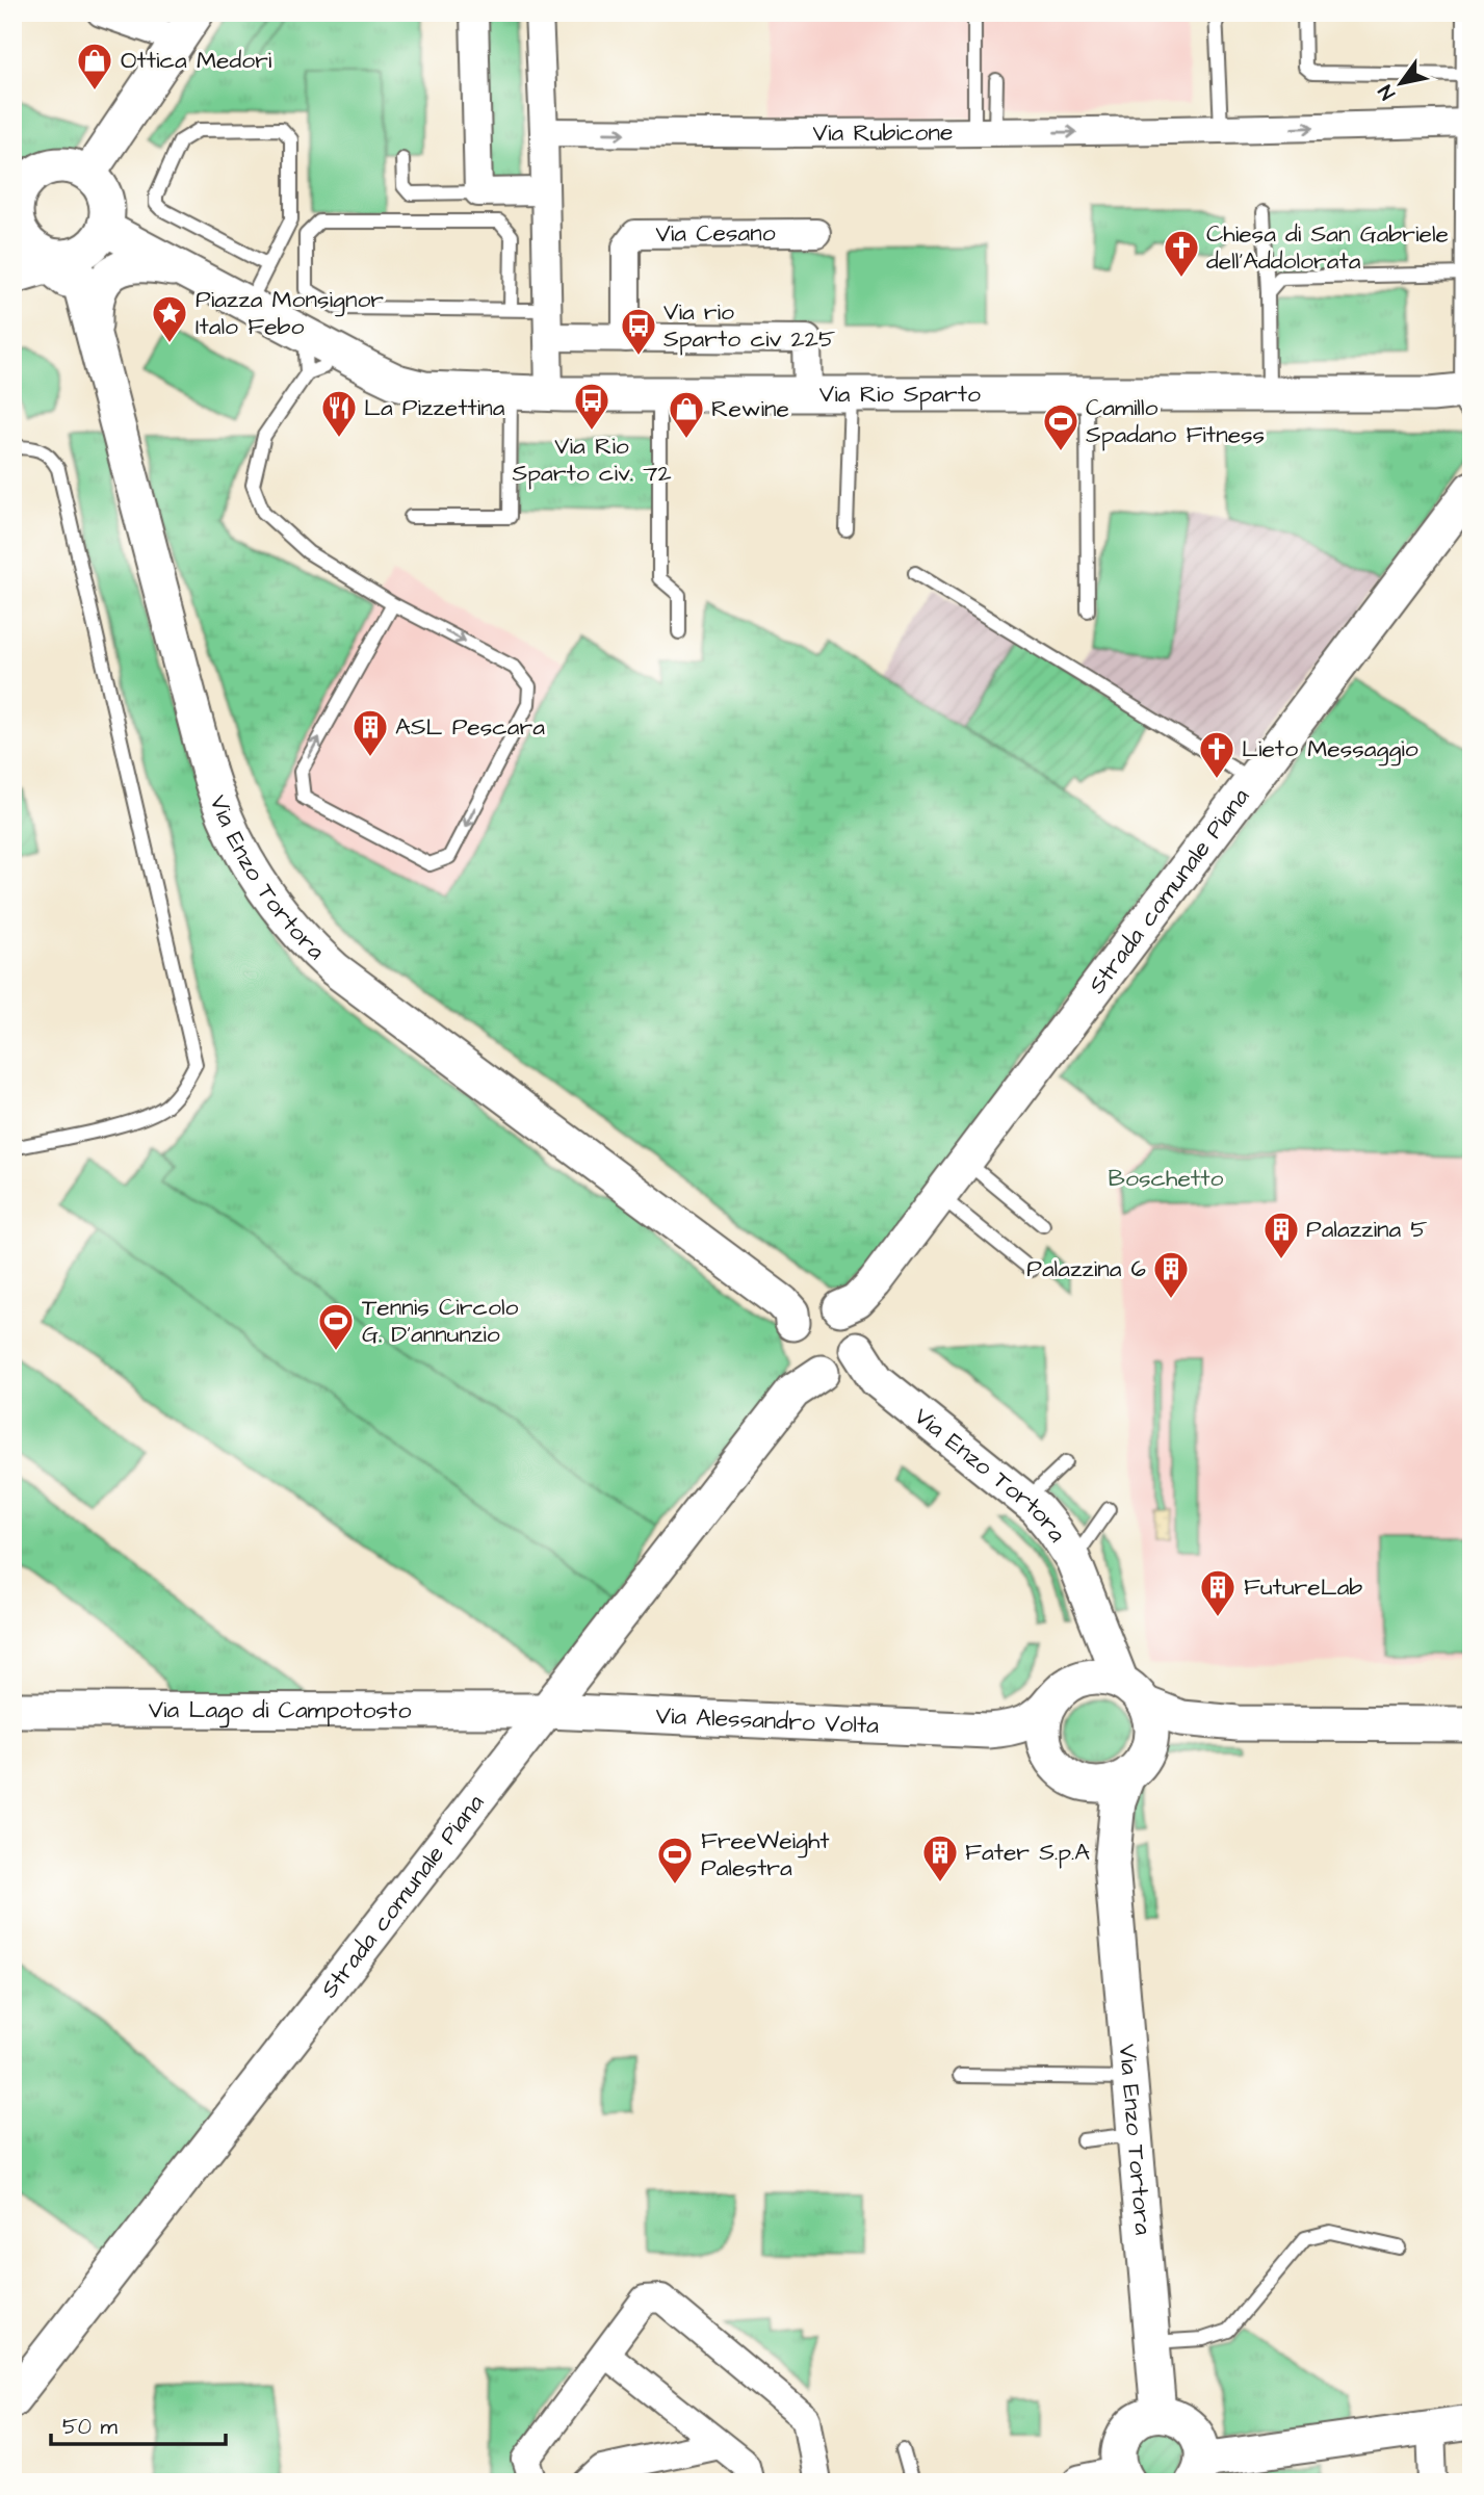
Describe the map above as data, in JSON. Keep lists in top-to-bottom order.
{
  "streets": {
    "street": [
      "Via Rubicone",
      "Via Cesano",
      "Via Rio Sparto",
      "Via Enzo Tortora",
      "Strada comunale Piana",
      "Via Lago di Campotosto",
      "Via Alessandro Volta"
    ]
  },
  "crossings": [
    ["Via Enzo Tortora", "Strada comunale Piana"],
    ["Via Enzo Tortora", "Via Alessandro Volta"],
    ["Strada comunale Piana", "Via Lago di Campotosto"],
    ["Strada comunale Piana", "Via Alessandro Volta"],
    ["Via Lago di Campotosto", "Via Alessandro Volta"]
  ],
  "one_way": ["Via Rubicone"],
  "parks": ["Boschetto"],
  "places": {
    "shop": ["Ottica Medori", "Rewine"],
    "church": ["Chiesa di San Gabriele dell'Addolorata", "Lieto Messaggio"],
    "place": ["Piazza Monsignor Italo Febo"],
    "bus stop": ["Via rio Sparto civ 225", "Via Rio Sparto civ. 72"],
    "restaurant": ["La Pizzettina"],
    "sports": ["Camillo Spadano Fitness", "Tennis Circolo G. D'annunzio", "FreeWeight Palestra"],
    "building": [
      "ASL Pescara",
      "Palazzina 5",
      "Palazzina 6",
      "FutureLab",
      "Fater S.p.A"
    ]
  },
  "scale_bar": "50 m",
  "north": "bottom left"
}
